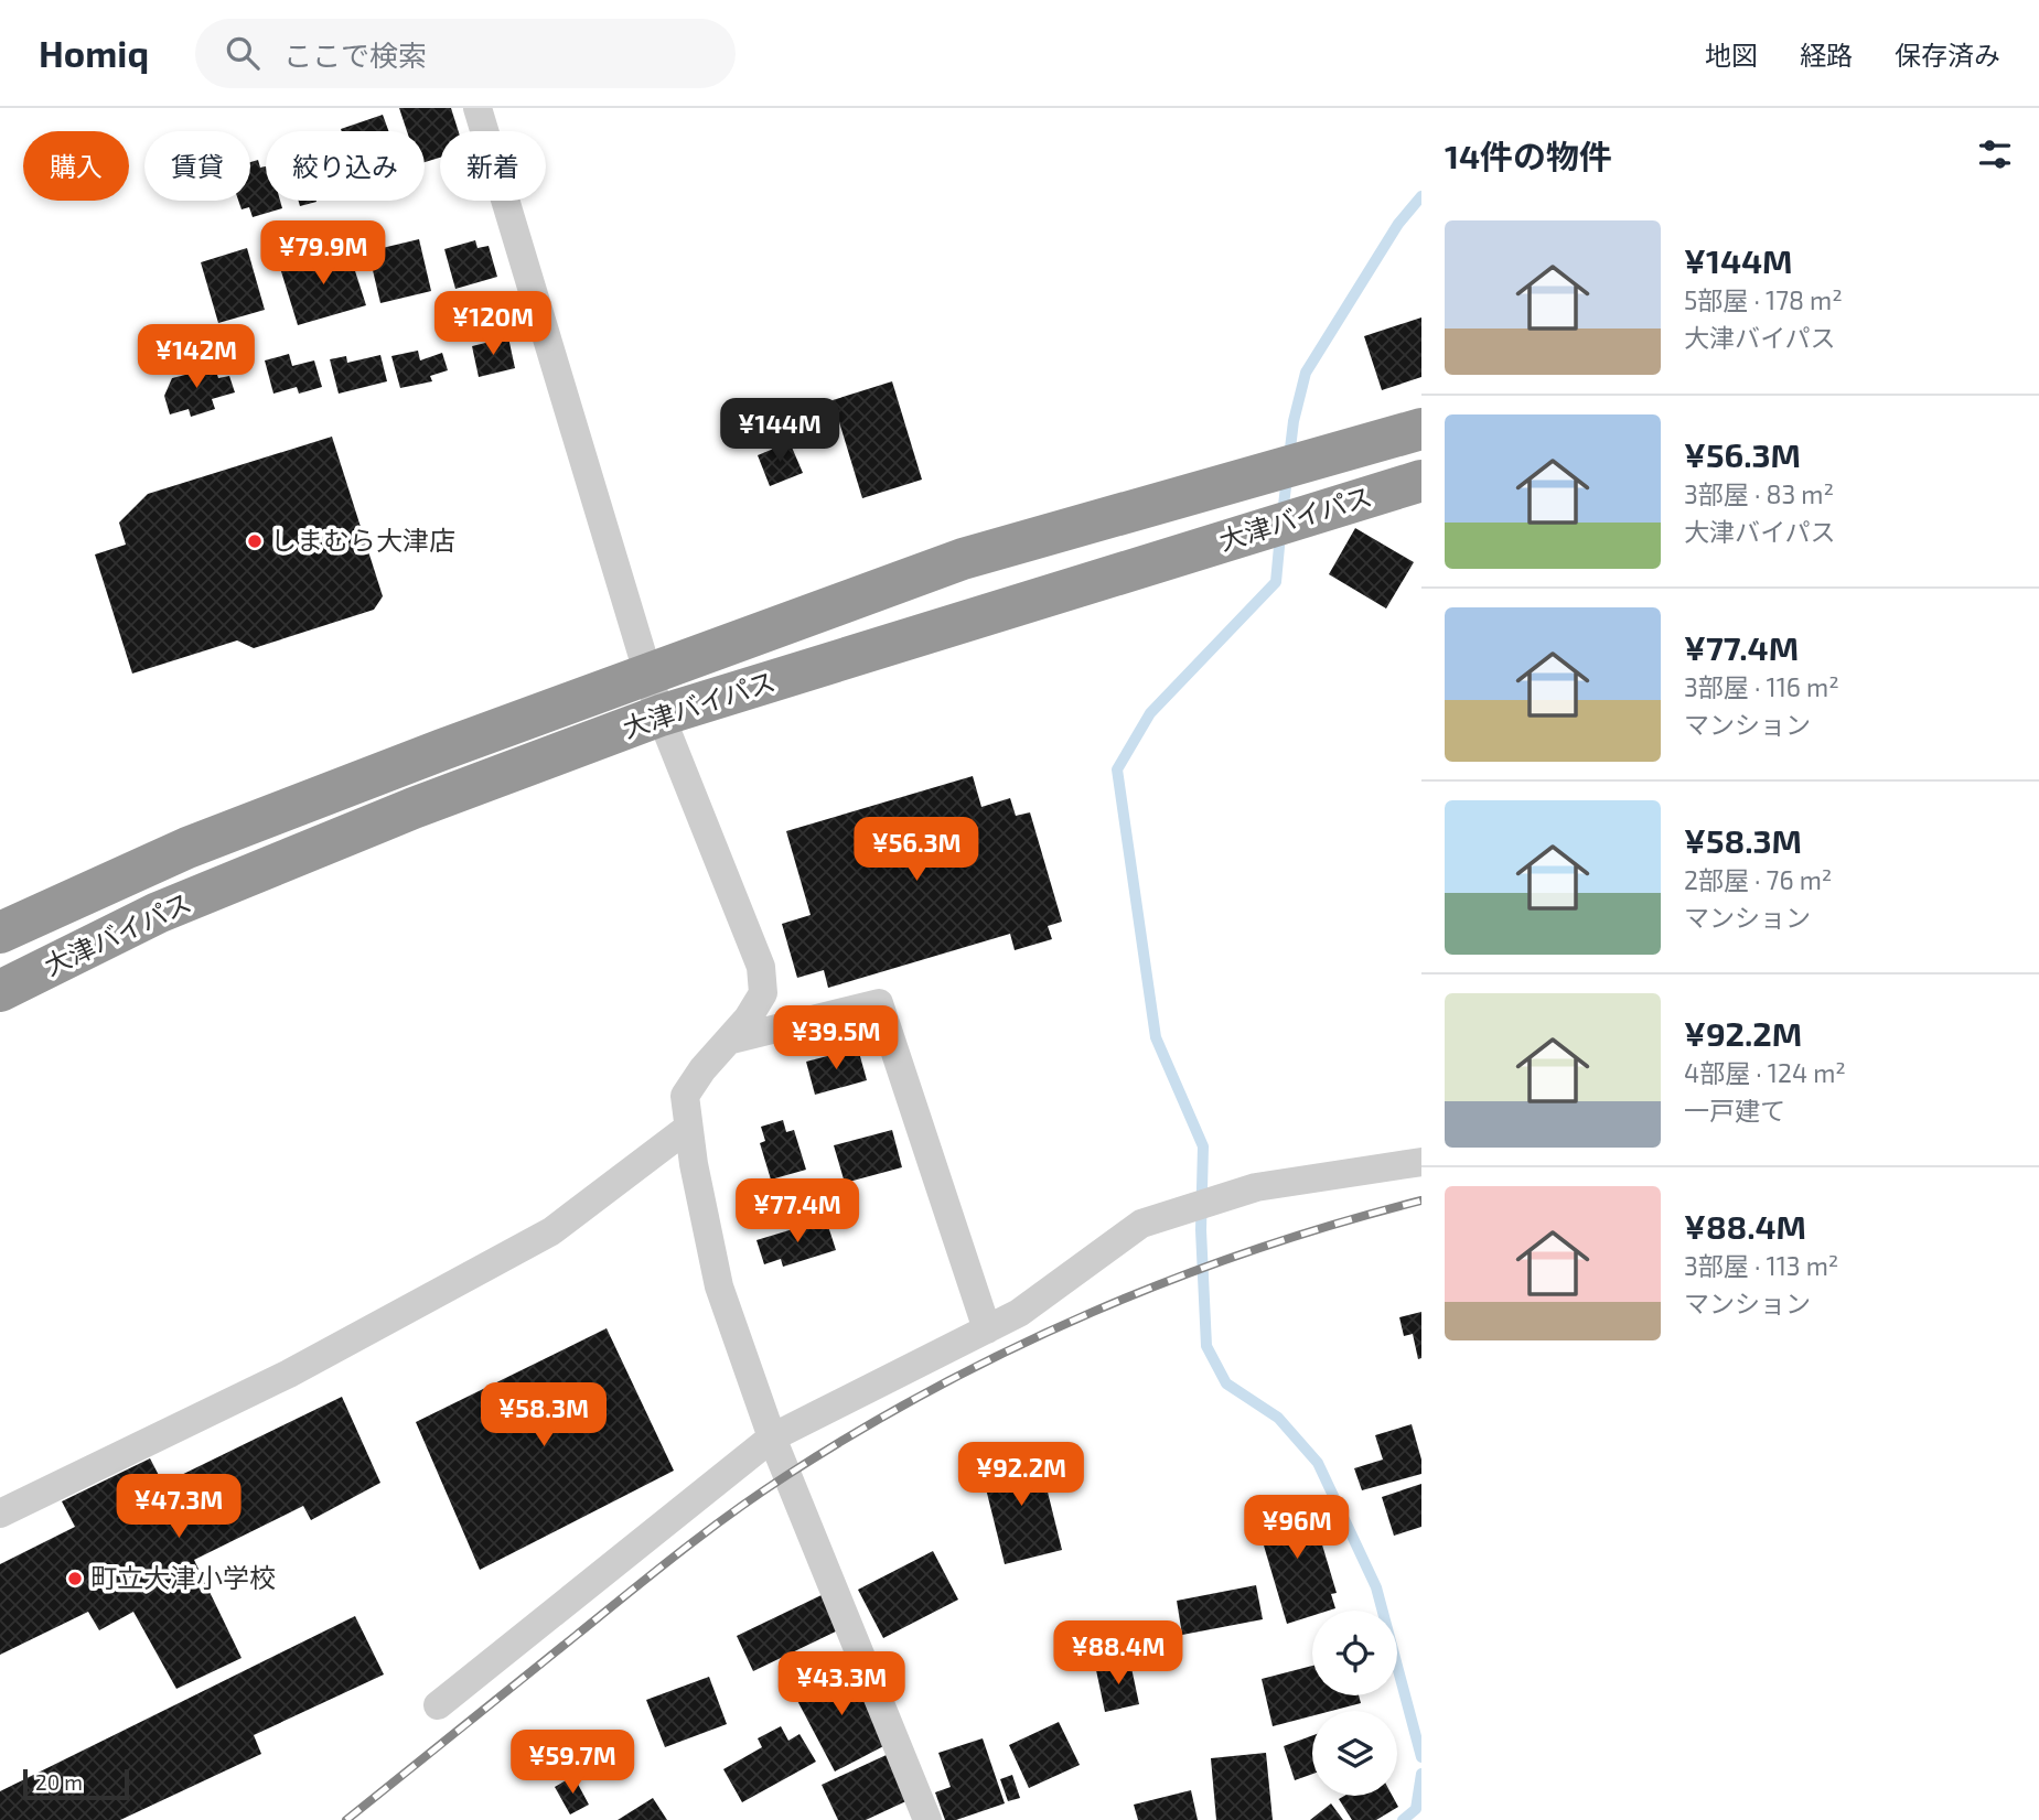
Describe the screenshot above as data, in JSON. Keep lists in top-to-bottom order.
{
  "streets": {
    "highway": ["大津バイパス"]
  },
  "places": ["しまむら大津店", "町立大津小学校"],
  "scale_bar": "20 m",
  "page": {
    "header": "Homiq",
    "search": "ここで検索",
    "nav": ["地図", "経路", "保存済み"],
    "heading": "14件の物件",
    "chip": [
      "購入",
      "賃貸",
      "絞り込み",
      "新着"
    ],
    "list": [
      {
        "name": "¥144M",
        "note": "5部屋 · 178 m² · 大津バイパス"
      },
      {
        "name": "¥56.3M",
        "note": "3部屋 · 83 m² · 大津バイパス"
      },
      {
        "name": "¥77.4M",
        "note": "3部屋 · 116 m² · マンション"
      },
      {
        "name": "¥58.3M",
        "note": "2部屋 · 76 m² · マンション"
      },
      {
        "name": "¥92.2M",
        "note": "4部屋 · 124 m² · 一戸建て"
      },
      {
        "name": "¥88.4M",
        "note": "3部屋 · 113 m² · マンション"
      }
    ],
    "price": [
      "¥79.9M",
      "¥120M",
      "¥142M",
      "¥144M",
      "¥56.3M",
      "¥39.5M",
      "¥77.4M",
      "¥58.3M",
      "¥92.2M",
      "¥47.3M",
      "¥96M",
      "¥88.4M",
      "¥43.3M",
      "¥59.7M"
    ],
    "scale": "20 m"
  }
}
